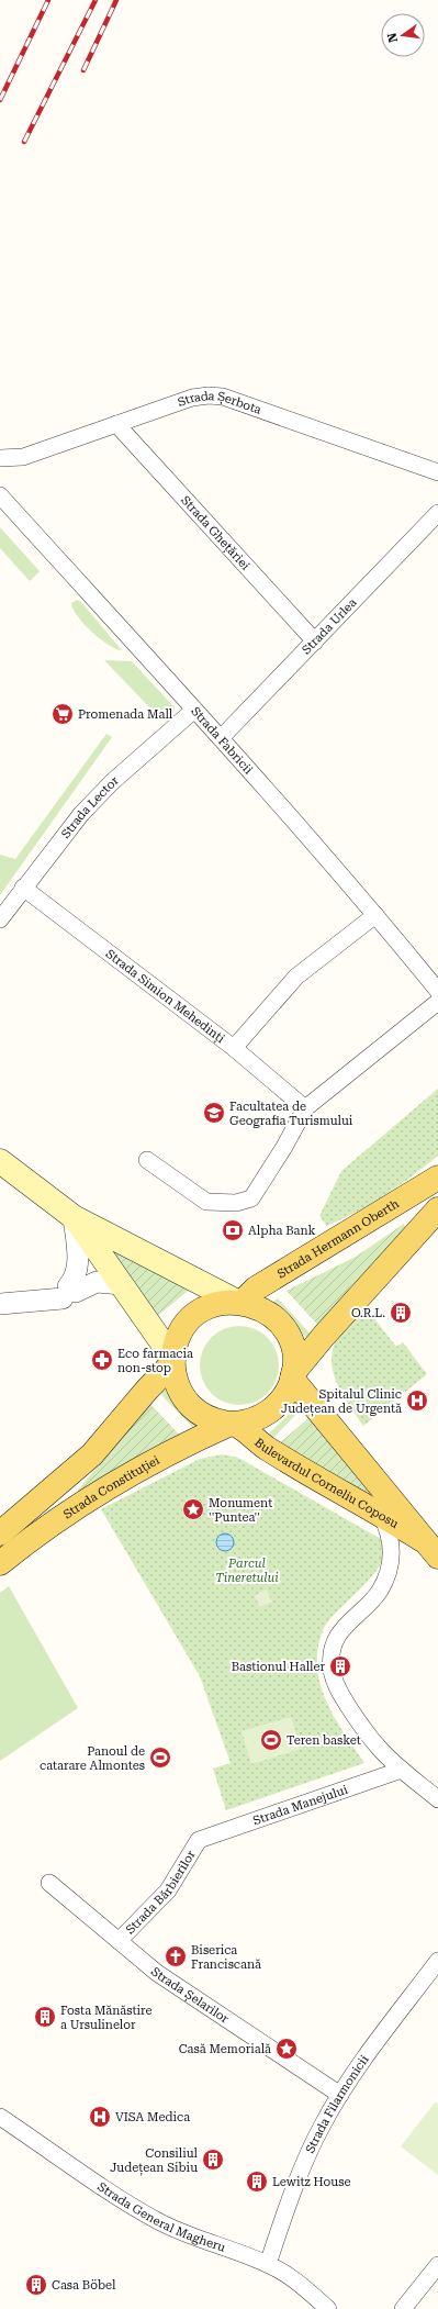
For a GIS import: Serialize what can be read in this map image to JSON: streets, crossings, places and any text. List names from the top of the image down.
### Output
{
  "streets": {
    "main road": ["Strada Hermann Oberth", "Bulevardul Corneliu Coposu", "Strada Constituției"],
    "street": [
      "Strada Șerbota",
      "Strada Ghețăriei",
      "Strada Urlea",
      "Strada Fabricii",
      "Strada Lector",
      "Strada Simion Mehedinți",
      "Strada Manejului",
      "Strada Bărbierilor",
      "Strada Șelarilor",
      "Strada Filarmonicii",
      "Strada General Magheru"
    ]
  },
  "crossings": [
    ["Strada Șerbota", "Strada Ghețăriei"],
    ["Strada Ghețăriei", "Strada Urlea"],
    ["Strada Urlea", "Strada Fabricii"],
    ["Strada Fabricii", "Strada Lector"],
    ["Strada Lector", "Strada Simion Mehedinți"],
    ["Strada Hermann Oberth", "Bulevardul Corneliu Coposu"],
    ["Strada Hermann Oberth", "Strada Constituției"],
    ["Bulevardul Corneliu Coposu", "Strada Constituției"],
    ["Strada Manejului", "Strada Bărbierilor"],
    ["Strada Bărbierilor", "Strada Șelarilor"],
    ["Strada Șelarilor", "Strada Filarmonicii"],
    ["Strada Filarmonicii", "Strada General Magheru"]
  ],
  "parks": ["Parcul Tineretului"],
  "places": {
    "supermarket": ["Promenada Mall"],
    "school or university": ["Facultatea de Geografia Turismului"],
    "bank": ["Alpha Bank"],
    "building": [
      "O.R.L.",
      "Bastionul Haller",
      "Fosta Mănăstire a Ursulinelor",
      "Consiliul Județean Sibiu",
      "Lewitz House",
      "Casa Böbel"
    ],
    "pharmacy": ["Eco farmacia non-stop"],
    "hospital": ["Spitalul Clinic Județean de Urgentă", "VISA Medica"],
    "place": ["Monument ''Puntea''", "Casă Memorială"],
    "sports": ["Teren basket", "Panoul de catarare Almontes"],
    "church": ["Biserica Franciscană"]
  },
  "north": "left"
}
